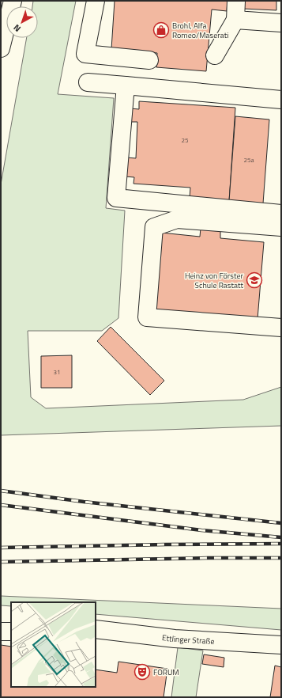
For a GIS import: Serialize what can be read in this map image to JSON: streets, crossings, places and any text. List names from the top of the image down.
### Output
{
  "streets": {
    "street": ["Ettlinger Straße"]
  },
  "places": {
    "shop": ["Brohl, Alfa Romeo/Maserati"],
    "school or university": ["Heinz von Förster Schule Rastatt"],
    "theatre": ["FORUM"]
  },
  "house_numbers": ["25", "25a", "31"],
  "north": "bottom left"
}
